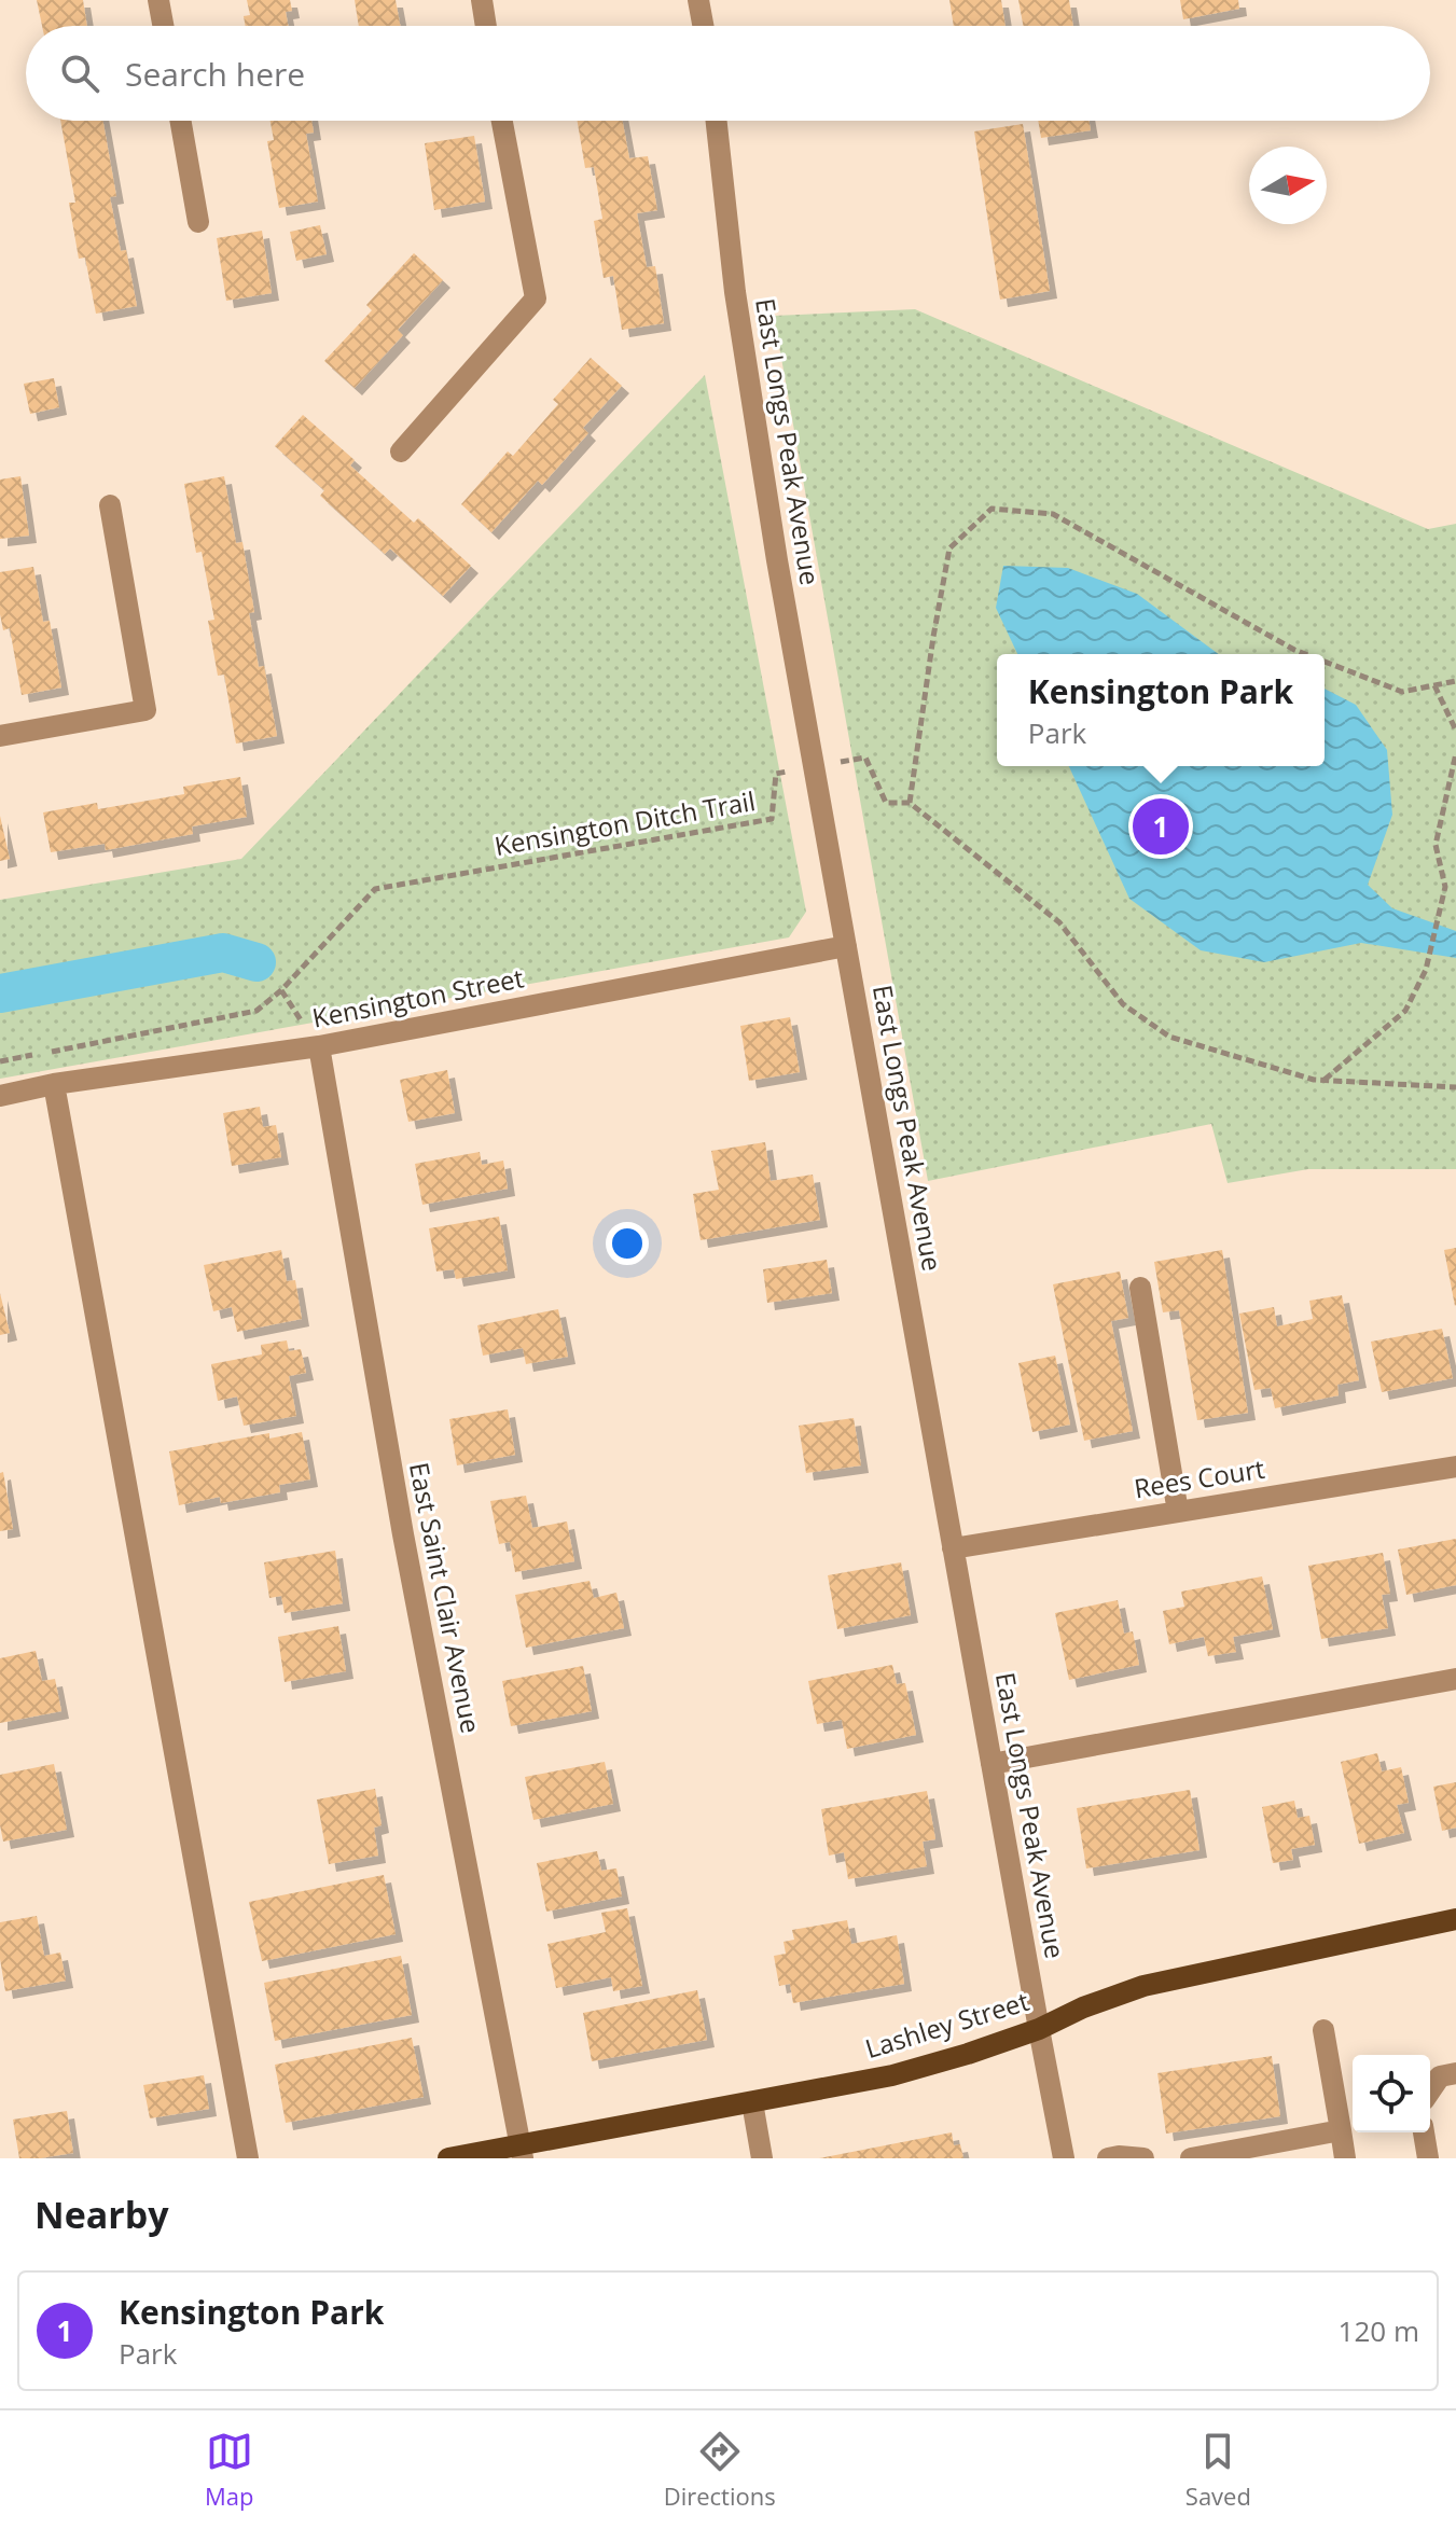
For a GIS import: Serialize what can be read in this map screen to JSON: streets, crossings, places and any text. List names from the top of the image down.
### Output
{
  "streets": {
    "main road": ["Lashley Street"],
    "street": [
      "East Longs Peak Avenue",
      "Kensington Street",
      "Rees Court",
      "East Saint Clair Avenue"
    ],
    "path": ["Kensington Ditch Trail"]
  },
  "crossings": [
    ["East Longs Peak Avenue", "Kensington Ditch Trail"],
    ["East Longs Peak Avenue", "Kensington Street"],
    ["East Longs Peak Avenue", "Rees Court"],
    ["East Longs Peak Avenue", "Lashley Street"],
    ["Kensington Street", "East Saint Clair Avenue"],
    ["East Saint Clair Avenue", "Lashley Street"]
  ],
  "north": "right",
  "page": {
    "search": "Search here",
    "popup": ["Kensington Park", "Park"],
    "pins": "1",
    "heading": "Nearby",
    "list": [
      {
        "mark": "1",
        "name": "Kensington Park",
        "note": "Park",
        "value": "120 m"
      }
    ],
    "nav": ["Map", "Directions", "Saved"]
  }
}
